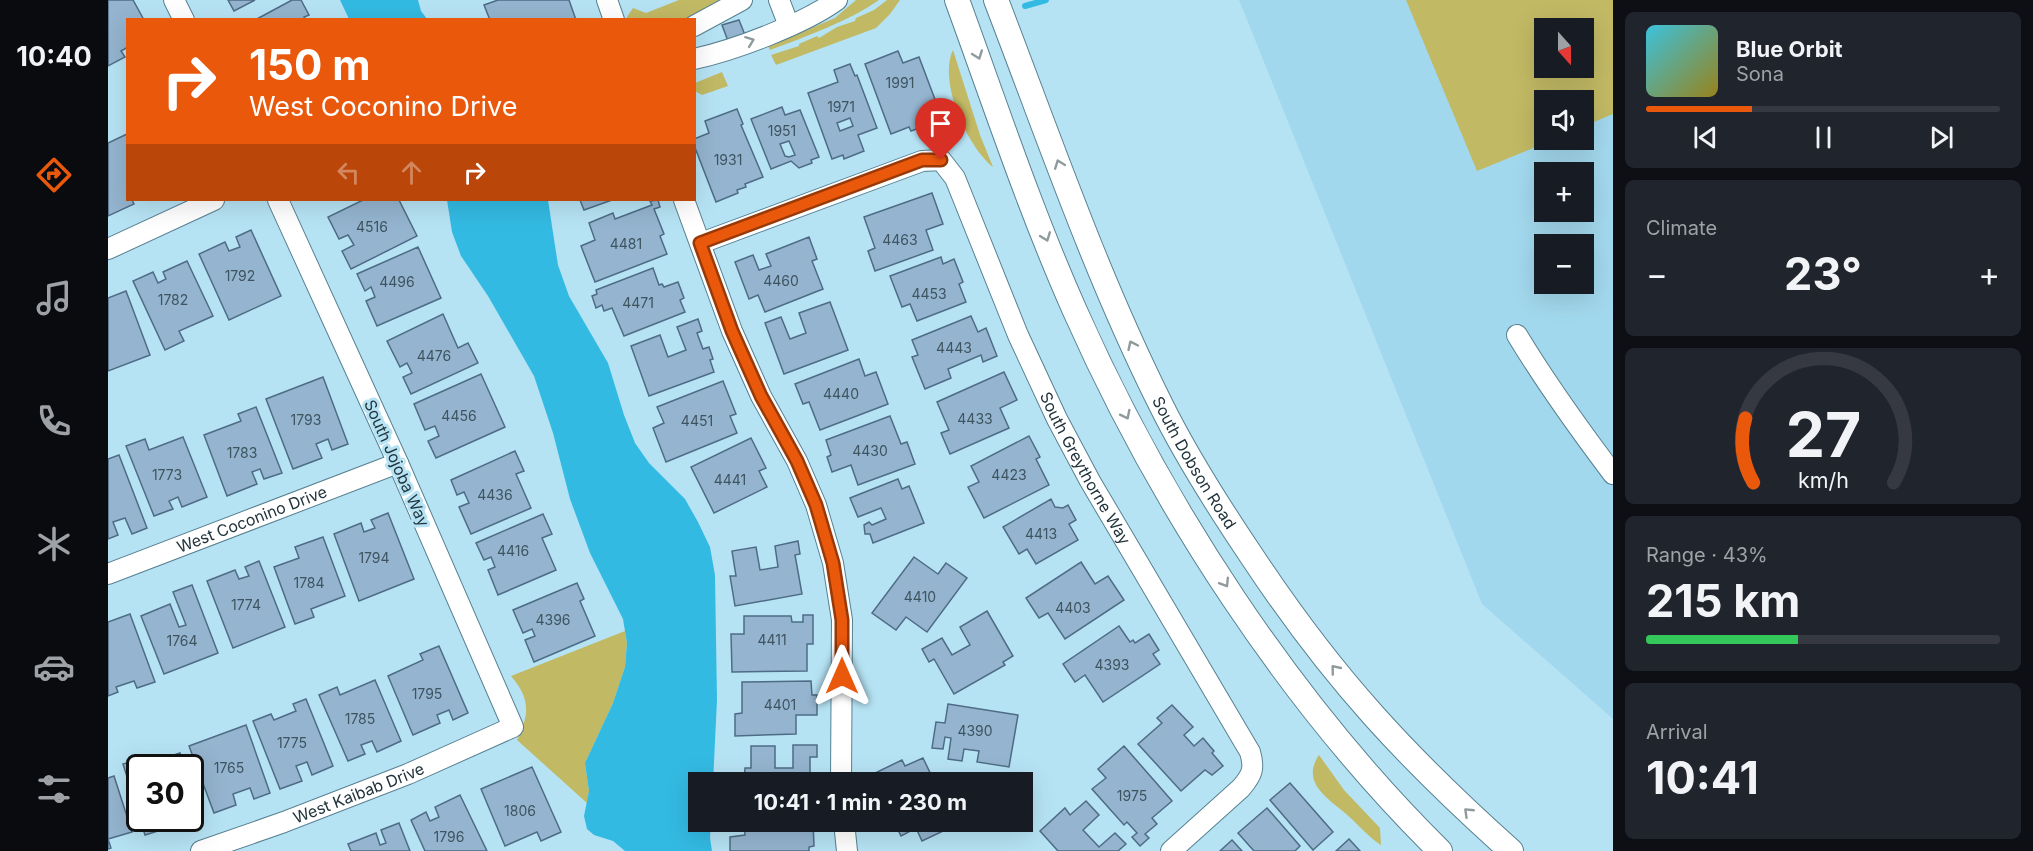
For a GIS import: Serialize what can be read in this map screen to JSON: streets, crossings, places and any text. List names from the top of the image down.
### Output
{
  "streets": {
    "street": [
      "South Dobson Road",
      "South Jojoba Way",
      "South Greythorne Way",
      "West Coconino Drive",
      "West Kaibab Drive"
    ]
  },
  "crossings": [
    ["South Jojoba Way", "West Coconino Drive"],
    ["South Jojoba Way", "West Kaibab Drive"]
  ],
  "house_numbers": [
    "1991",
    "1971",
    "1951",
    "1931",
    "4516",
    "4463",
    "4481",
    "1792",
    "4460",
    "4496",
    "4453",
    "1782",
    "4471",
    "4443",
    "4476",
    "4440",
    "4456",
    "4433",
    "1793",
    "4451",
    "4430",
    "1783",
    "1773",
    "4423",
    "4441",
    "4436",
    "4413",
    "4416",
    "1794",
    "1784",
    "4410",
    "1774",
    "4403",
    "4396",
    "4411",
    "1764",
    "4393",
    "1795",
    "4401",
    "1785",
    "4390",
    "1775",
    "1765",
    "1975",
    "1806",
    "1796"
  ],
  "north": "bottom",
  "page": {
    "tabs": "10:40",
    "map_buttons": ["+", "−"],
    "turn": ["150 m", "West Coconino Drive"],
    "song": ["Blue Orbit", "Sona"],
    "tile": [
      "Climate",
      ["Range · 43%", "215 km"],
      ["Arrival", "10:41"]
    ],
    "heat": ["−", "23°", "+"],
    "limit": "30",
    "trip": "10:41 · 1 min · 230 m",
    "gauge": ["27", "km/h"]
  }
}
